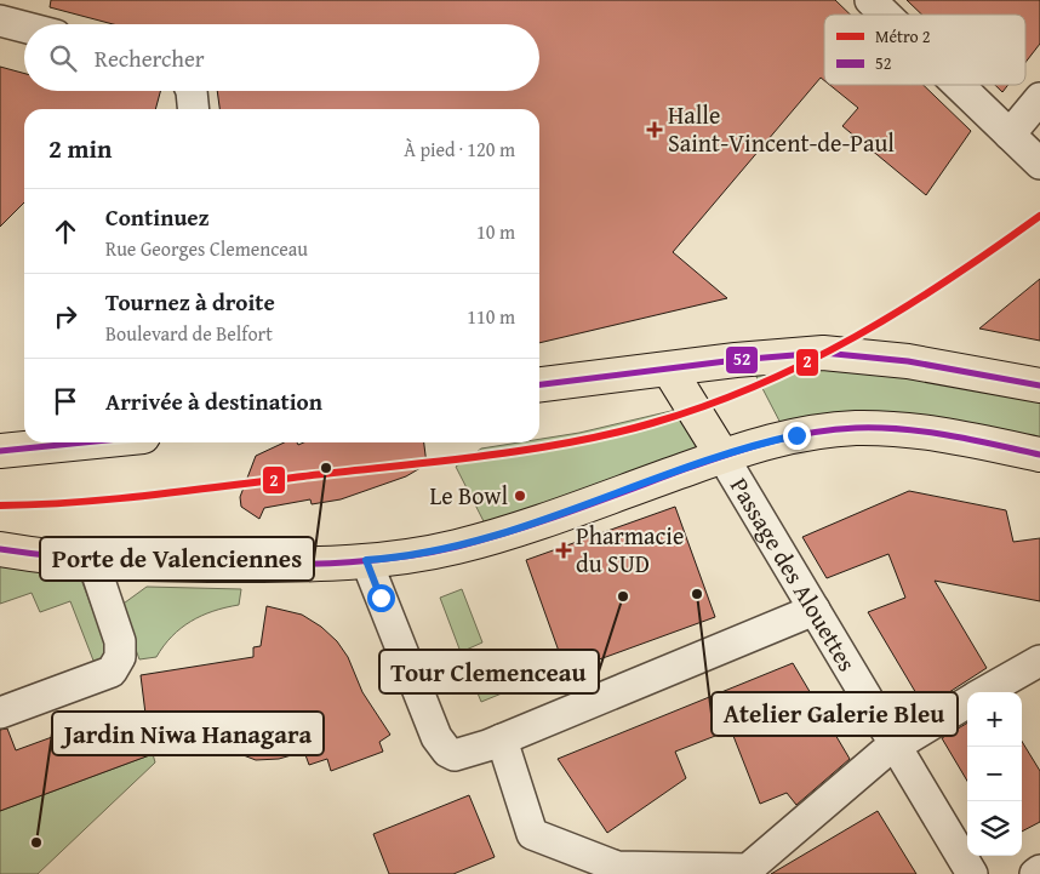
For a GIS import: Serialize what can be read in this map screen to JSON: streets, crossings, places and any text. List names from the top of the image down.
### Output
{
  "streets": {
    "main road": ["Passage des Alouettes"]
  },
  "places": {
    "health": ["Halle Saint-Vincent-de-Paul", "Pharmacie du SUD"],
    "other": [
      "Porte de Valenciennes",
      "Le Bowl",
      "Atelier Galerie Bleu",
      "Tour Clemenceau",
      "Jardin Niwa Hanagara"
    ]
  },
  "lines": ["metro line 2", "transit line 52"],
  "legend": ["Métro 2", "52"],
  "page": {
    "search": "Rechercher",
    "heading": ["2 min", "À pied · 120 m"],
    "list": [
      ["Continuez", "Rue Georges Clemenceau", "10 m"],
      ["Tournez à droite", "Boulevard de Belfort", "110 m"],
      "Arrivée à destination"
    ],
    "map_buttons": ["+", "−"]
  }
}
